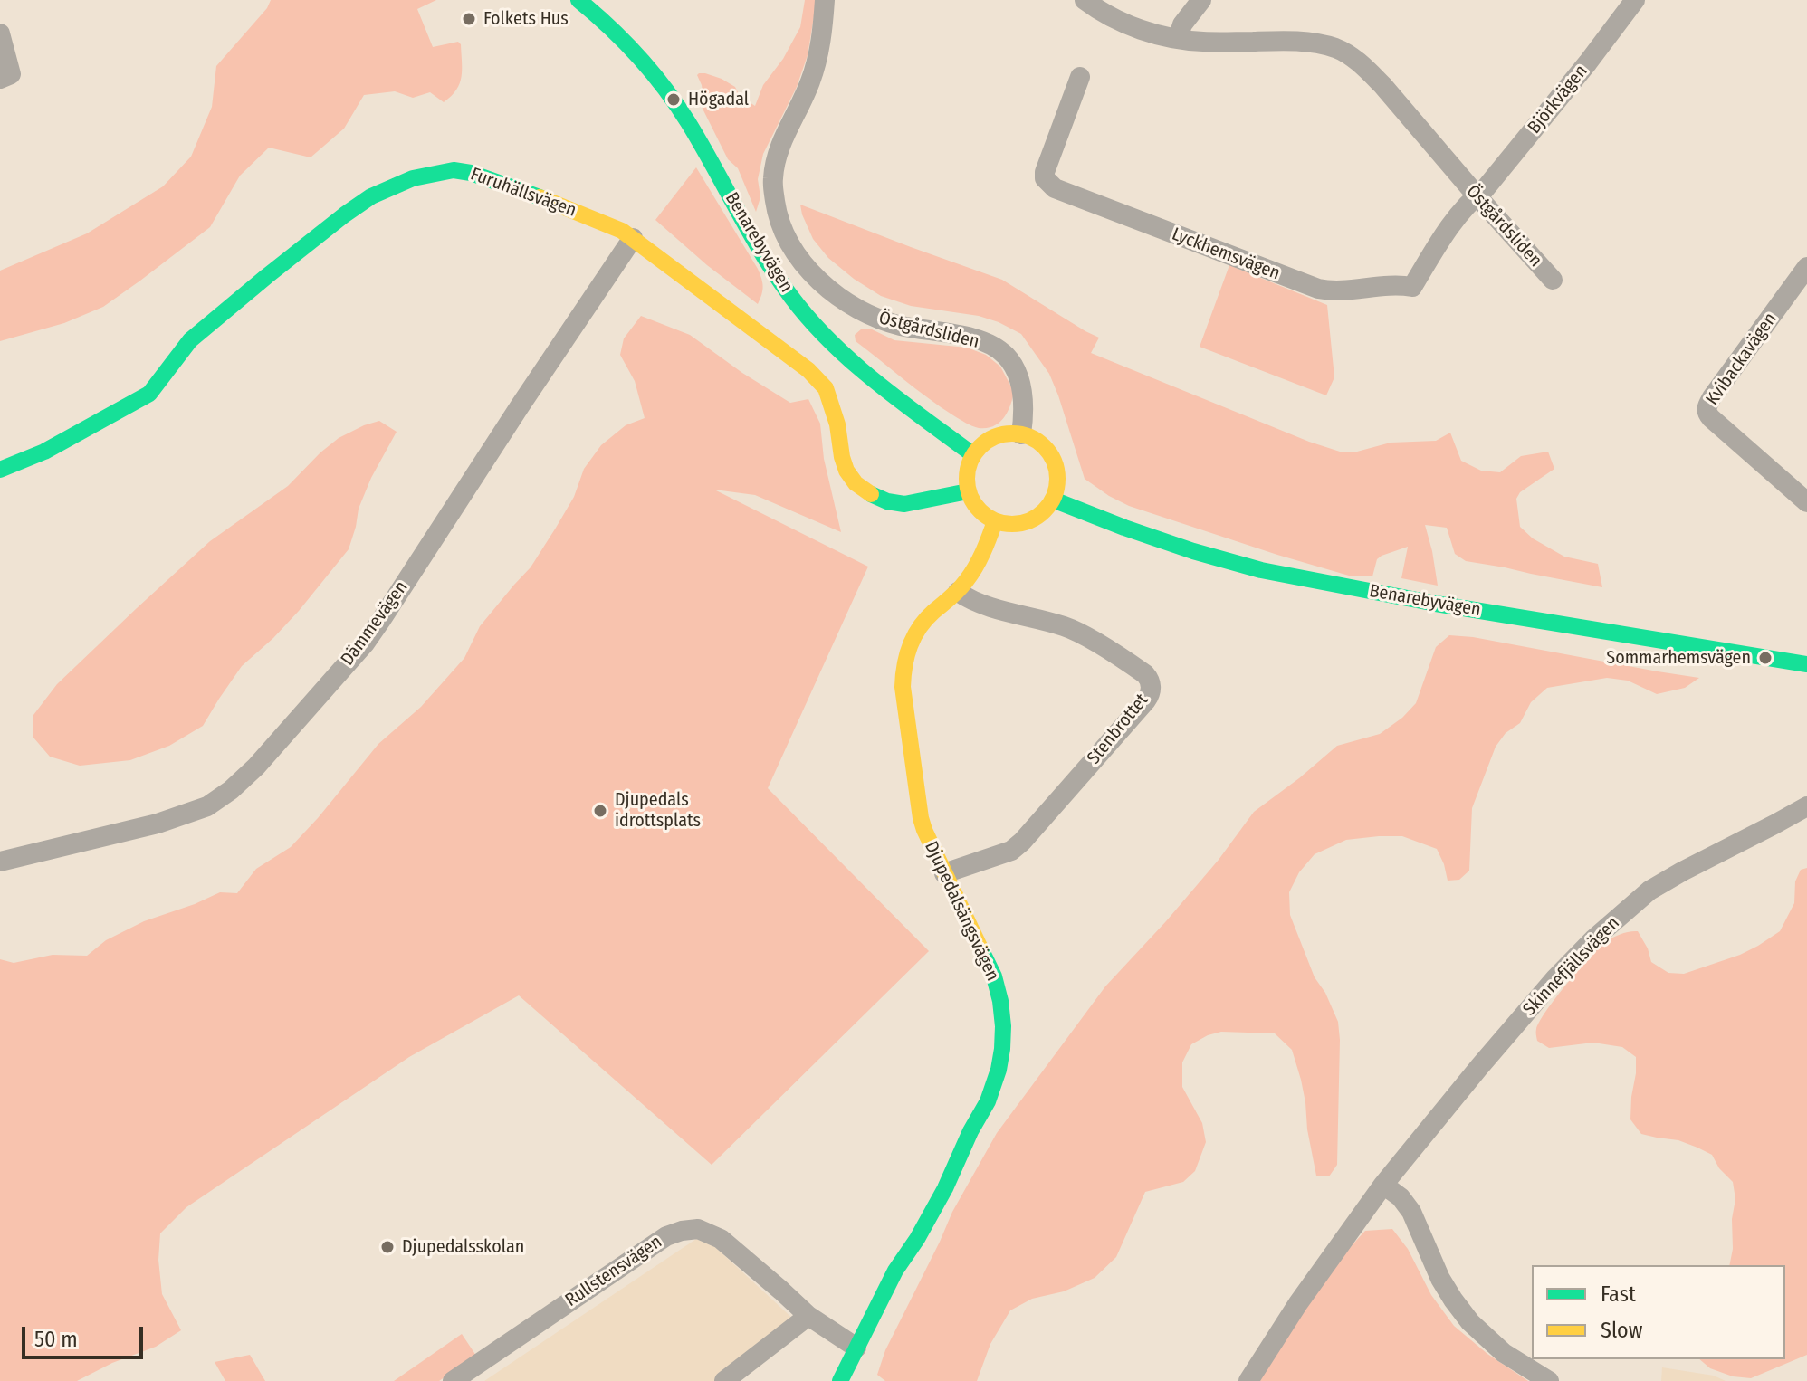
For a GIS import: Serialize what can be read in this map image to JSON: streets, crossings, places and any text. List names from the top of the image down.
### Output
{
  "streets": {
    "street": [
      "Björkvägen",
      "Furuhällsvägen",
      "Östgårdsliden",
      "Benarebyvägen",
      "Lyckhemsvägen",
      "Kvibackavägen",
      "Dämmevägen",
      "Stenbrottet",
      "Djupedalsängsvägen",
      "Skinnefjällsvägen",
      "Rullstensvägen"
    ]
  },
  "crossings": [
    ["Björkvägen", "Östgårdsliden"],
    ["Björkvägen", "Lyckhemsvägen"],
    ["Furuhällsvägen", "Östgårdsliden"],
    ["Furuhällsvägen", "Benarebyvägen"],
    ["Furuhällsvägen", "Dämmevägen"],
    ["Furuhällsvägen", "Djupedalsängsvägen"],
    ["Östgårdsliden", "Benarebyvägen"],
    ["Östgårdsliden", "Lyckhemsvägen"],
    ["Östgårdsliden", "Djupedalsängsvägen"],
    ["Benarebyvägen", "Djupedalsängsvägen"],
    ["Stenbrottet", "Djupedalsängsvägen"],
    ["Djupedalsängsvägen", "Rullstensvägen"]
  ],
  "places": [
    "Folkets Hus",
    "Högadal",
    "Sommarhemsvägen",
    "Djupedals idrottsplats",
    "Djupedalsskolan"
  ],
  "legend": ["Fast", "Slow"],
  "scale_bar": "50 m"
}
